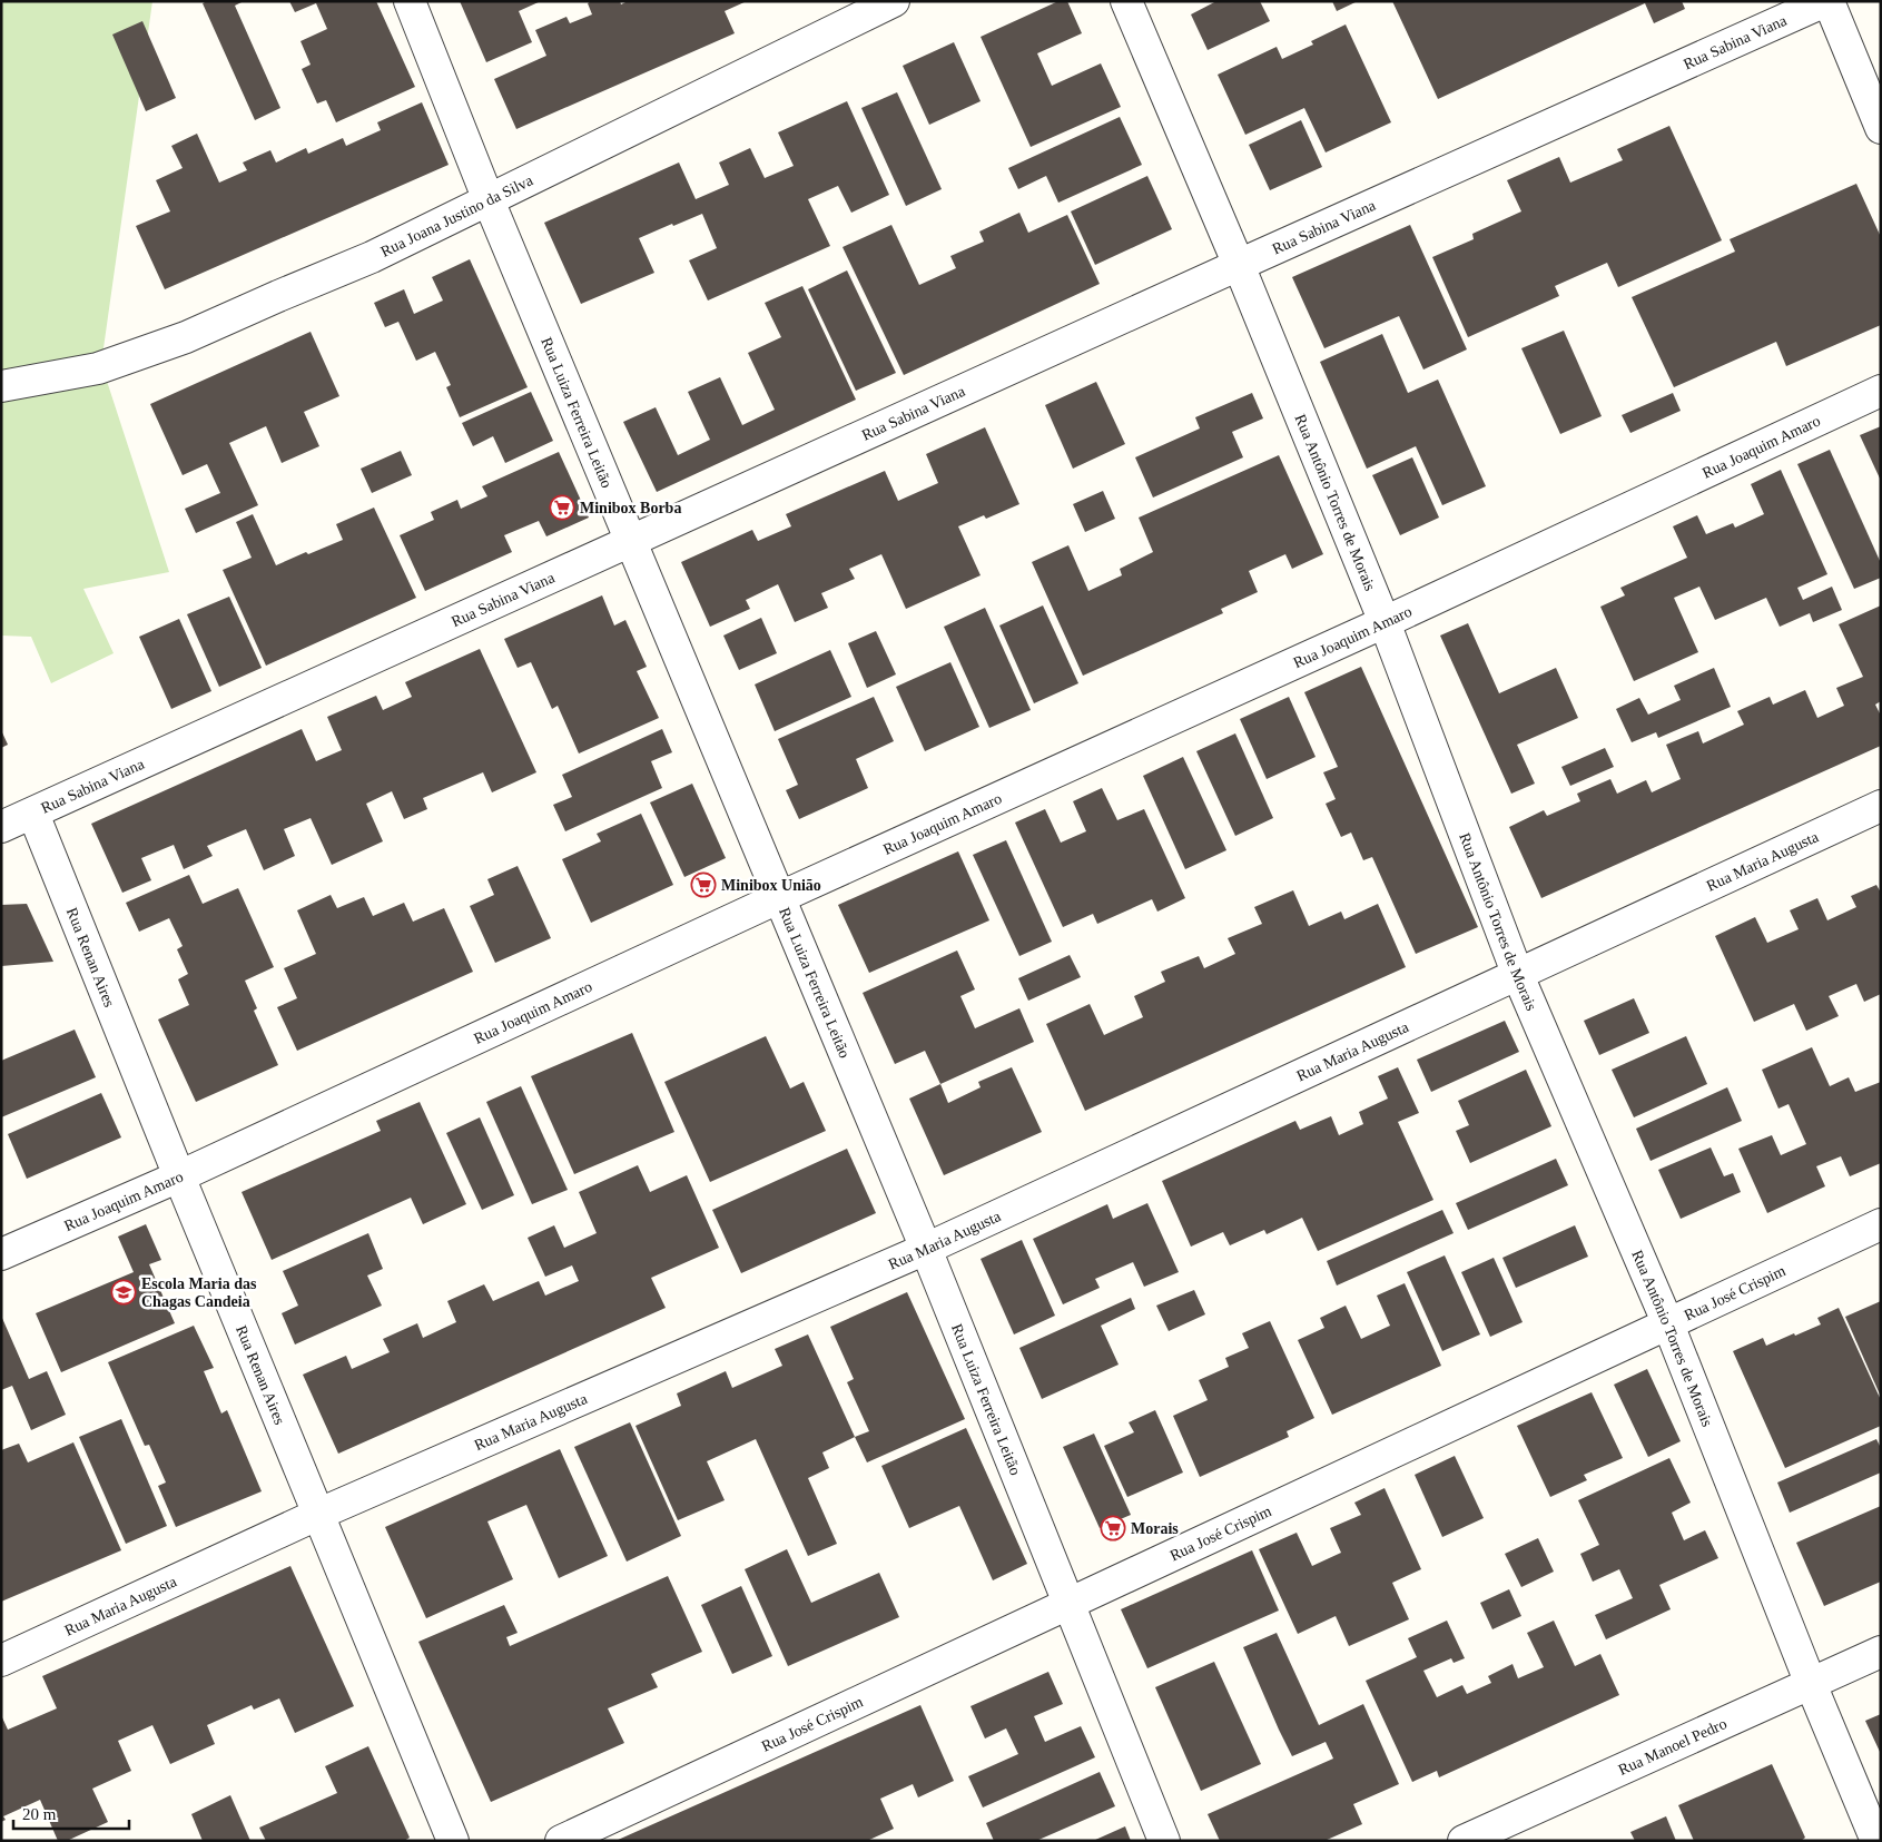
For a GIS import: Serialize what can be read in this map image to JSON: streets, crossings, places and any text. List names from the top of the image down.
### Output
{
  "streets": {
    "street": [
      "Rua Sabina Viana",
      "Rua Joana Justino da Silva",
      "Rua Luiza Ferreira Leitão",
      "Rua Joaquim Amaro",
      "Rua Antônio Torres de Morais",
      "Rua Maria Augusta",
      "Rua Renan Aires",
      "Rua José Crispim",
      "Rua Manoel Pedro"
    ]
  },
  "crossings": [
    ["Rua Sabina Viana", "Rua Luiza Ferreira Leitão"],
    ["Rua Sabina Viana", "Rua Antônio Torres de Morais"],
    ["Rua Sabina Viana", "Rua Renan Aires"],
    ["Rua Joana Justino da Silva", "Rua Luiza Ferreira Leitão"],
    ["Rua Luiza Ferreira Leitão", "Rua Joaquim Amaro"],
    ["Rua Luiza Ferreira Leitão", "Rua Maria Augusta"],
    ["Rua Luiza Ferreira Leitão", "Rua José Crispim"],
    ["Rua Joaquim Amaro", "Rua Antônio Torres de Morais"],
    ["Rua Joaquim Amaro", "Rua Renan Aires"],
    ["Rua Antônio Torres de Morais", "Rua Maria Augusta"],
    ["Rua Antônio Torres de Morais", "Rua José Crispim"],
    ["Rua Antônio Torres de Morais", "Rua Manoel Pedro"],
    ["Rua Maria Augusta", "Rua Renan Aires"]
  ],
  "places": {
    "supermarket": ["Minibox Borba", "Minibox União", "Morais"],
    "school or university": ["Escola Maria das Chagas Candeia"]
  },
  "scale_bar": "20 m"
}
